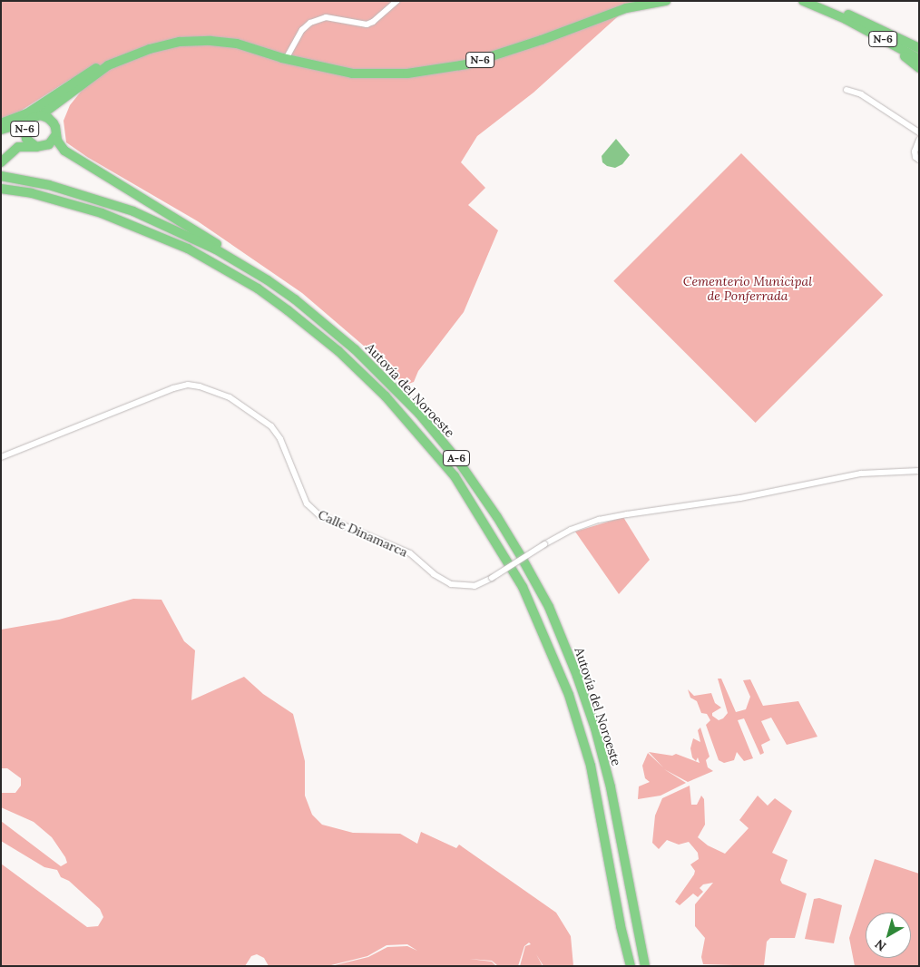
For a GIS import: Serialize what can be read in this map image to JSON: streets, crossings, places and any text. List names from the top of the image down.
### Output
{
  "streets": {
    "highway": ["N-6", "Autovía del Noroeste", "A-6"],
    "street": ["Calle Dinamarca"]
  },
  "parks": ["Cementerio Municipal de Ponferrada"],
  "north": "bottom left"
}
